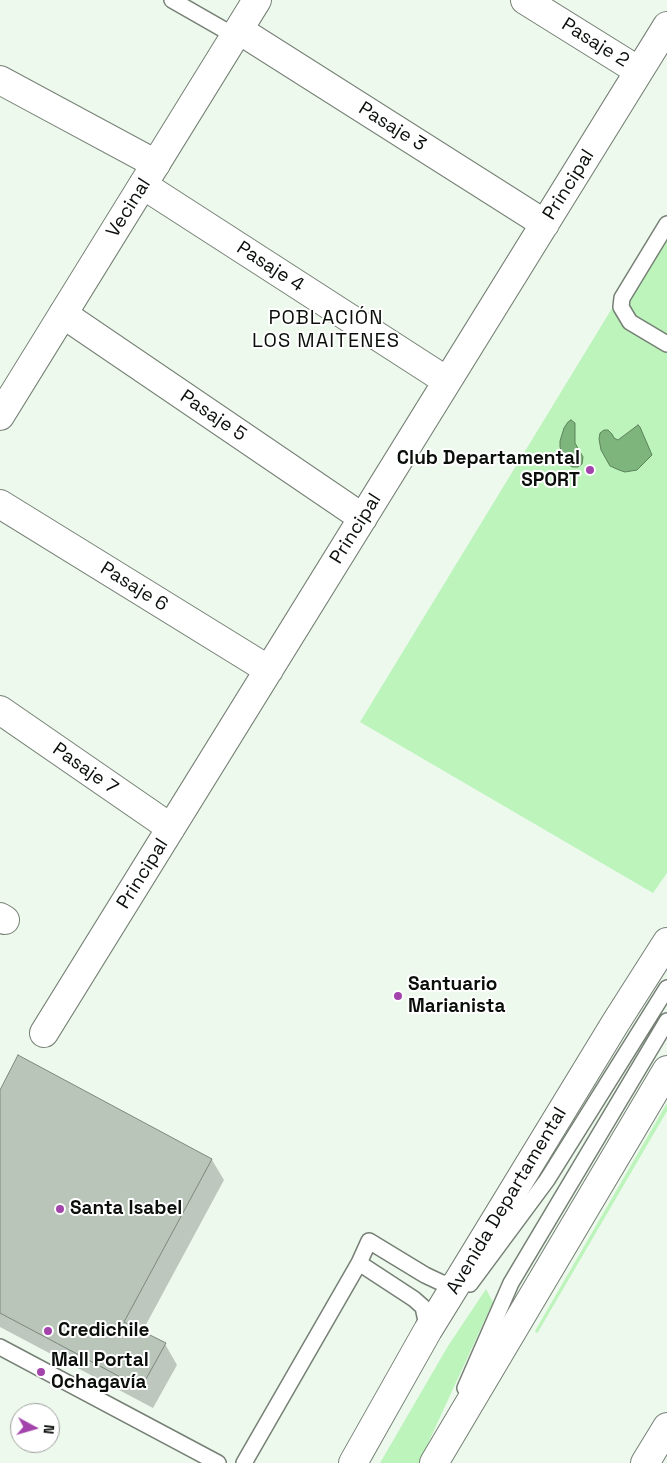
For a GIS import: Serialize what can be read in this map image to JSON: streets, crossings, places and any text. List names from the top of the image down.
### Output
{
  "streets": {
    "street": [
      "Pasaje 2",
      "Pasaje 3",
      "Principal",
      "Vecinal",
      "Pasaje 4",
      "Pasaje 5",
      "Pasaje 6",
      "Pasaje 7",
      "Avenida Departamental"
    ]
  },
  "crossings": [
    ["Pasaje 2", "Principal"],
    ["Pasaje 3", "Principal"],
    ["Pasaje 3", "Vecinal"],
    ["Principal", "Pasaje 4"],
    ["Principal", "Pasaje 5"],
    ["Principal", "Pasaje 6"],
    ["Principal", "Pasaje 7"],
    ["Vecinal", "Pasaje 4"],
    ["Vecinal", "Pasaje 5"]
  ],
  "districts": ["POBLACIÓN LOS MAITENES"],
  "places": [
    "Club Departamental SPORT",
    "Santuario Marianista",
    "Santa Isabel",
    "Credichile",
    "Mall Portal Ochagavía"
  ],
  "north": "right"
}
